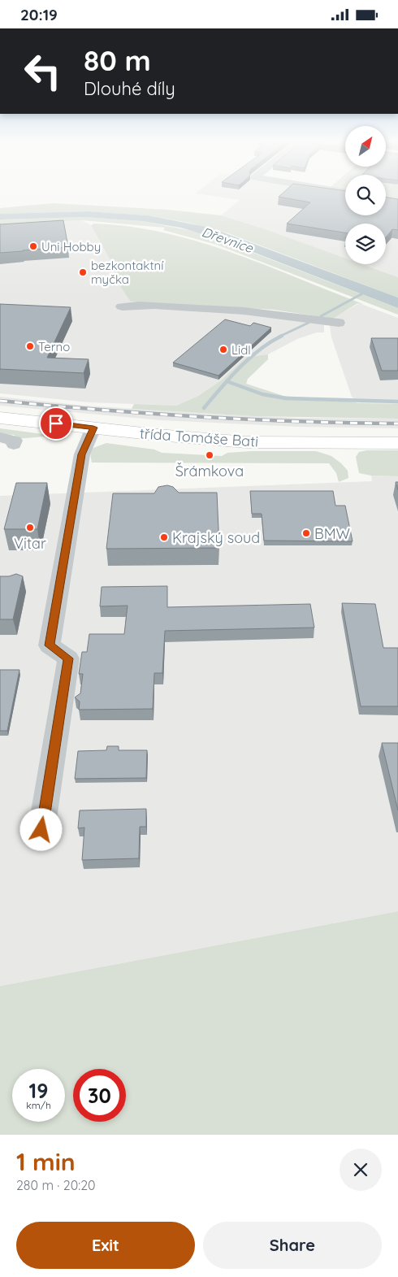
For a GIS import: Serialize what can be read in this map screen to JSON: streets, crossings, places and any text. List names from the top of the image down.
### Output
{
  "streets": {
    "main road": ["třída Tomáše Bati"]
  },
  "water": ["Dřevnice"],
  "places": [
    "Uni Hobby",
    "bezkontaktní myčka",
    "Terno",
    "Lidl",
    "Šrámkova",
    "Vitar",
    "BMW",
    "Krajský soud"
  ],
  "north": "top right",
  "page": {
    "status": "20:19",
    "turn": ["80 m", "Dlouhé díly"],
    "speed": "19 km/h",
    "limit": "30",
    "heading": ["1 min", "280 m · 20:20"],
    "buttons": ["Exit", "Share"]
  }
}
